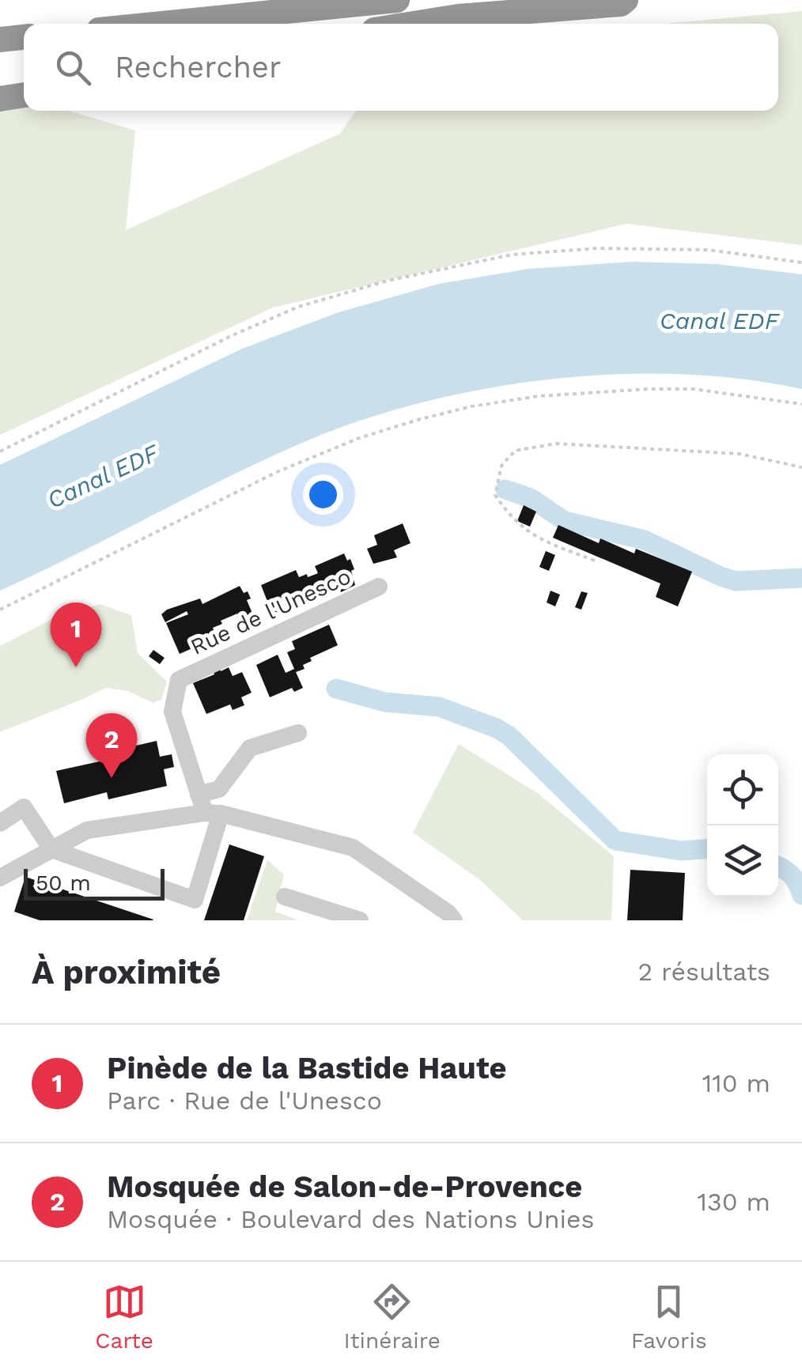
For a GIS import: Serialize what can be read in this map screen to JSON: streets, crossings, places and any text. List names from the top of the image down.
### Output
{
  "streets": {
    "street": ["Rue de l'Unesco"]
  },
  "water": ["Canal EDF"],
  "scale_bar": "50 m",
  "page": {
    "search": "Rechercher",
    "pins": ["1", "2"],
    "scale": "50 m",
    "heading": ["À proximité", "2 résultats"],
    "list": [
      {
        "mark": "1",
        "name": "Pinède de la Bastide Haute",
        "note": "Parc · Rue de l'Unesco",
        "value": "110 m"
      },
      {
        "mark": "2",
        "name": "Mosquée de Salon-de-Provence",
        "note": "Mosquée · Boulevard des Nations Unies",
        "value": "130 m"
      }
    ],
    "nav": ["Carte", "Itinéraire", "Favoris"]
  }
}
